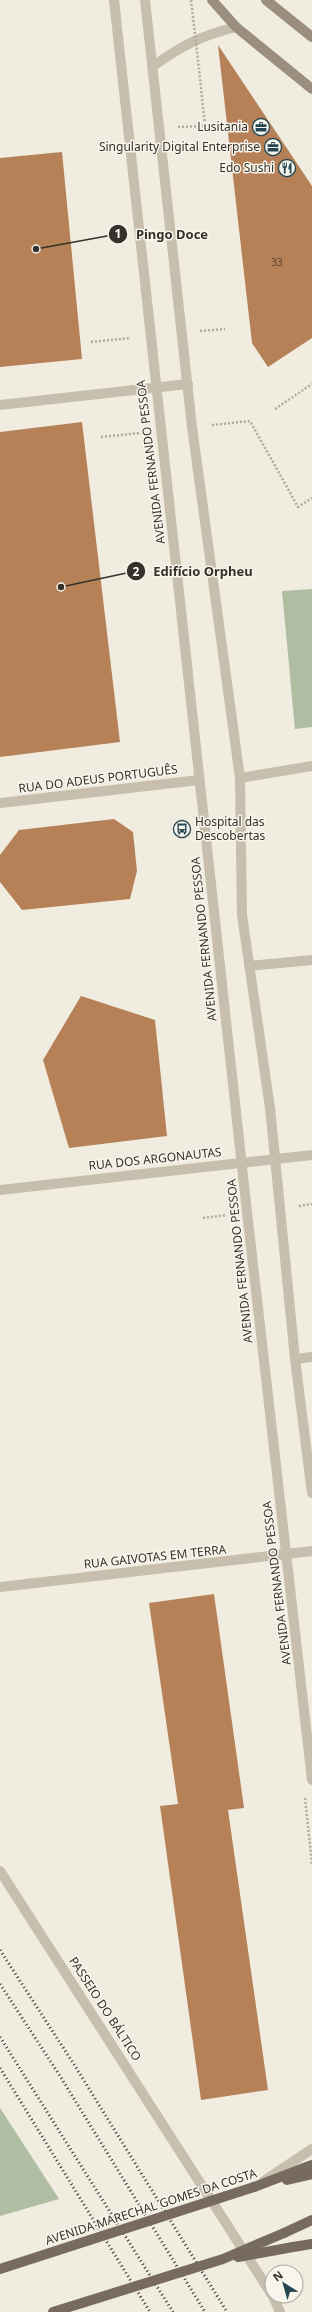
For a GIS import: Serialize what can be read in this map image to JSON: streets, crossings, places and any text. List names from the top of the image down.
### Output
{
  "streets": {
    "main road": ["AVENIDA MARECHAL GOMES DA COSTA"],
    "street": [
      "AVENIDA FERNANDO PESSOA",
      "RUA DO ADEUS PORTUGUÊS",
      "RUA DOS ARGONAUTAS",
      "RUA GAIVOTAS EM TERRA",
      "PASSEIO DO BÁLTICO"
    ]
  },
  "crossings": [
    ["AVENIDA FERNANDO PESSOA", "RUA DO ADEUS PORTUGUÊS"],
    ["AVENIDA FERNANDO PESSOA", "RUA DOS ARGONAUTAS"],
    ["AVENIDA FERNANDO PESSOA", "RUA GAIVOTAS EM TERRA"]
  ],
  "places": {
    "office": ["Lusitania", "Singularity Digital Enterprise"],
    "restaurant": ["Edo Sushi"],
    "other": ["Pingo Doce", "Edifício Orpheu"],
    "bus stop": ["Hospital das Descobertas"]
  },
  "house_numbers": ["33"],
  "north": "top left"
}
